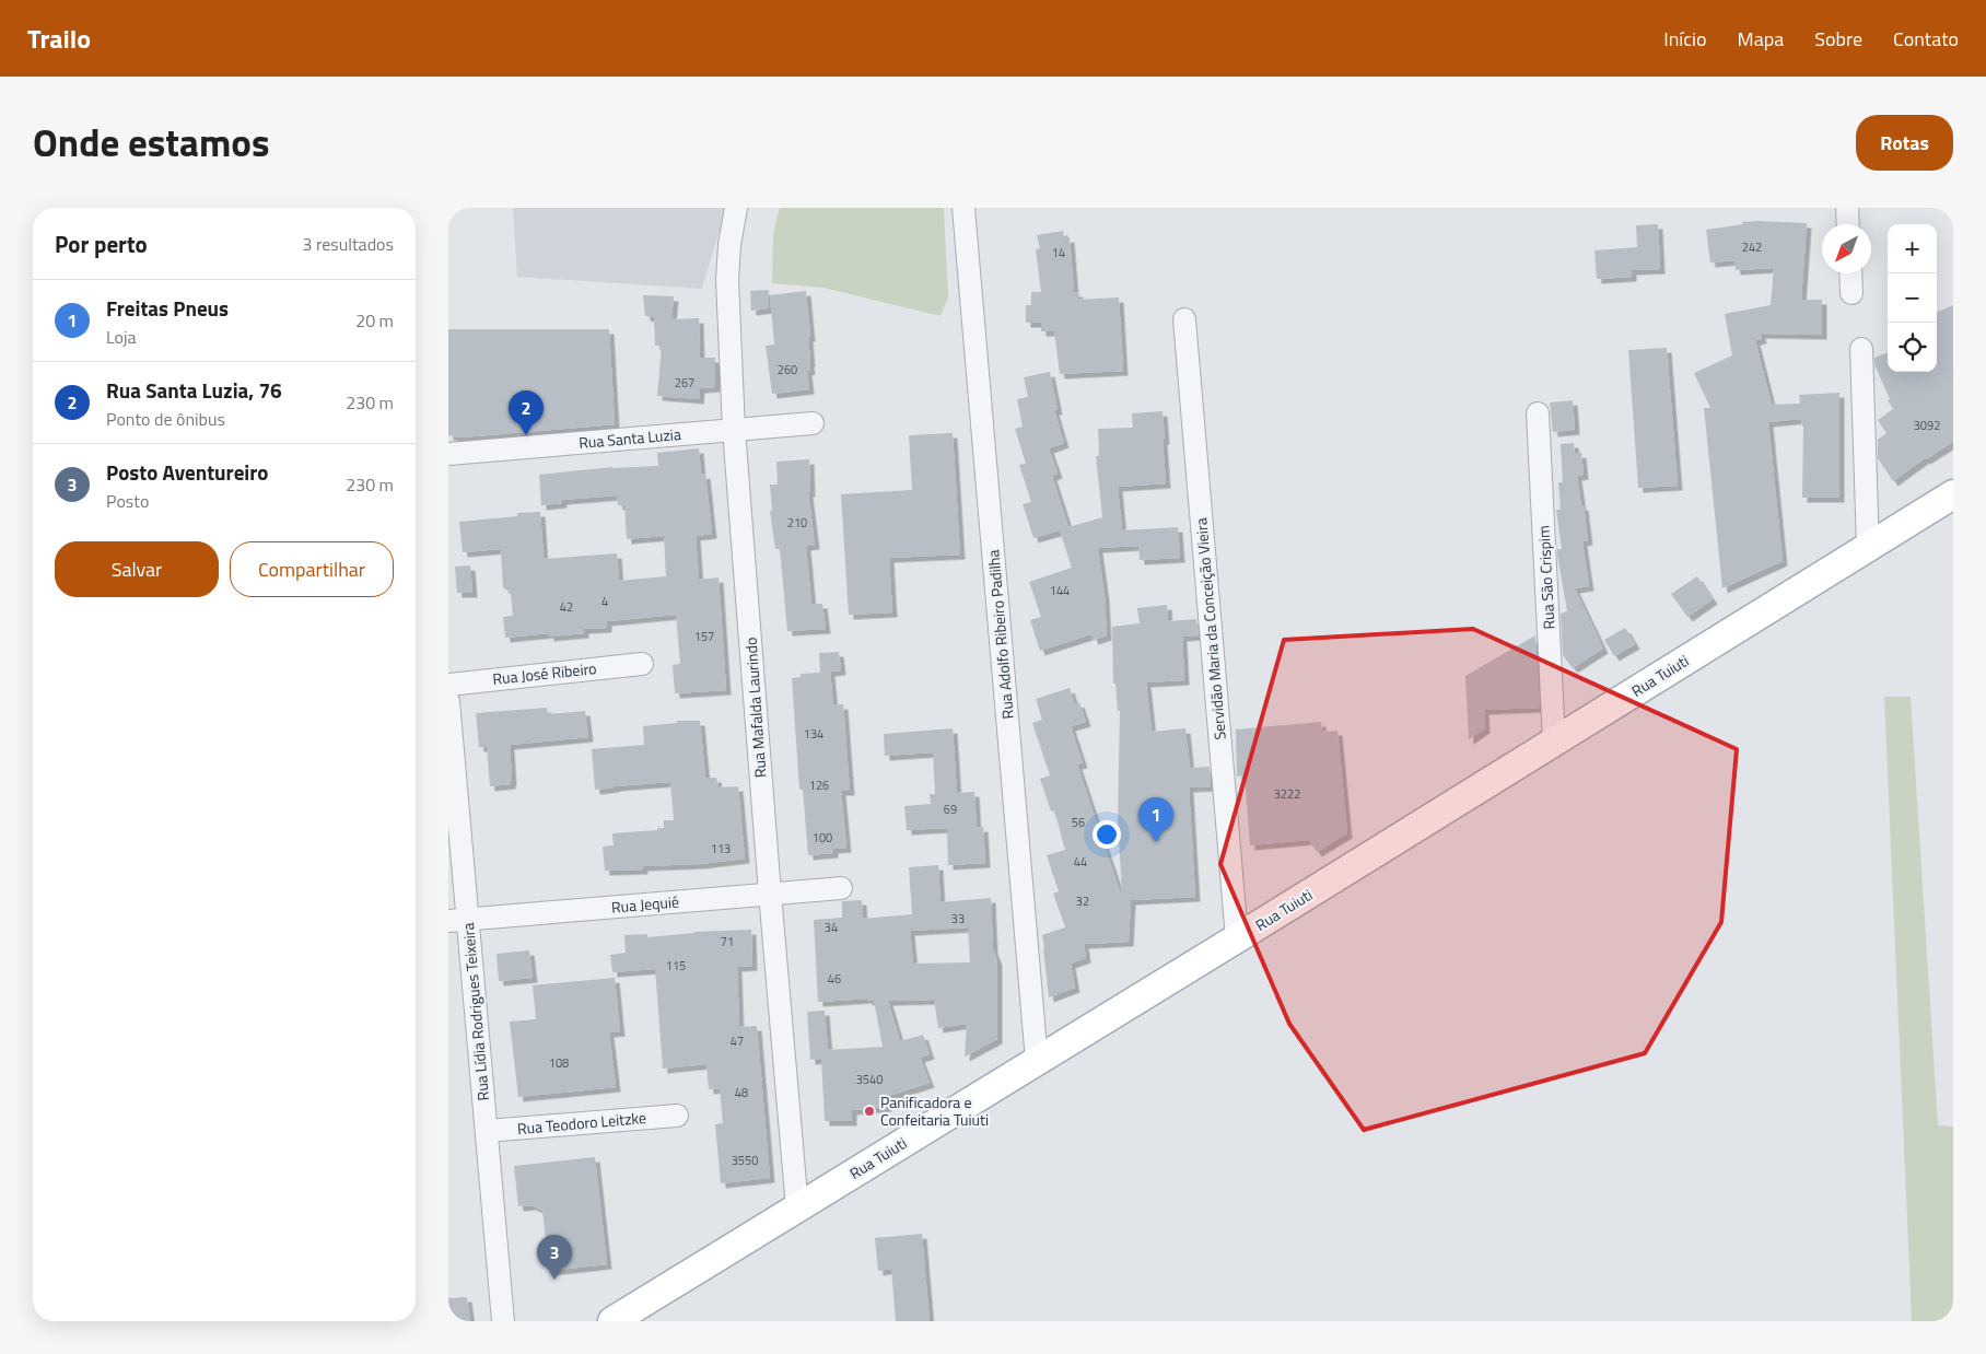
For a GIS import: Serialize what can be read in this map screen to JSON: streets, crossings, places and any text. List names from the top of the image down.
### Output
{
  "streets": {
    "main road": ["Rua Tuiuti"],
    "street": [
      "Rua Santa Luzia",
      "Rua São Crispim",
      "Servidão Maria da Conceição Vieira",
      "Rua Adolfo Ribeiro Padilha",
      "Rua José Ribeiro",
      "Rua Mafalda Laurindo",
      "Rua Jequié",
      "Rua Lídia Rodrigues Teixeira",
      "Rua Teodoro Leitzke"
    ]
  },
  "crossings": [
    ["Rua Santa Luzia", "Rua Mafalda Laurindo"],
    ["Rua São Crispim", "Rua Tuiuti"],
    ["Servidão Maria da Conceição Vieira", "Rua Tuiuti"],
    ["Rua Adolfo Ribeiro Padilha", "Rua Tuiuti"],
    ["Rua Tuiuti", "Rua Mafalda Laurindo"],
    ["Rua Mafalda Laurindo", "Rua Jequié"],
    ["Rua Jequié", "Rua Lídia Rodrigues Teixeira"],
    ["Rua Lídia Rodrigues Teixeira", "Rua Teodoro Leitzke"]
  ],
  "places": ["Panificadora e Confeitaria Tuiuti"],
  "house_numbers": [
    "242",
    "14",
    "260",
    "267",
    "3092",
    "210",
    "144",
    "4",
    "42",
    "157",
    "134",
    "126",
    "3222",
    "69",
    "56",
    "100",
    "113",
    "44",
    "32",
    "33",
    "34",
    "71",
    "115",
    "46",
    "47",
    "108",
    "3540",
    "48",
    "3550"
  ],
  "north": "bottom left",
  "page": {
    "header": "Trailo",
    "nav": [
      "Início",
      "Mapa",
      "Sobre",
      "Contato"
    ],
    "title": "Onde estamos",
    "buttons": [
      "Rotas",
      ["Salvar", "Compartilhar"]
    ],
    "heading": ["Por perto", "3 resultados"],
    "map_buttons": ["+", "−"],
    "list": [
      {
        "mark": "1",
        "name": "Freitas Pneus",
        "note": "Loja",
        "value": "20 m"
      },
      {
        "mark": "2",
        "name": "Rua Santa Luzia, 76",
        "note": "Ponto de ônibus",
        "value": "230 m"
      },
      {
        "mark": "3",
        "name": "Posto Aventureiro",
        "note": "Posto",
        "value": "230 m"
      }
    ],
    "pins": ["2", "1", "3"]
  }
}
